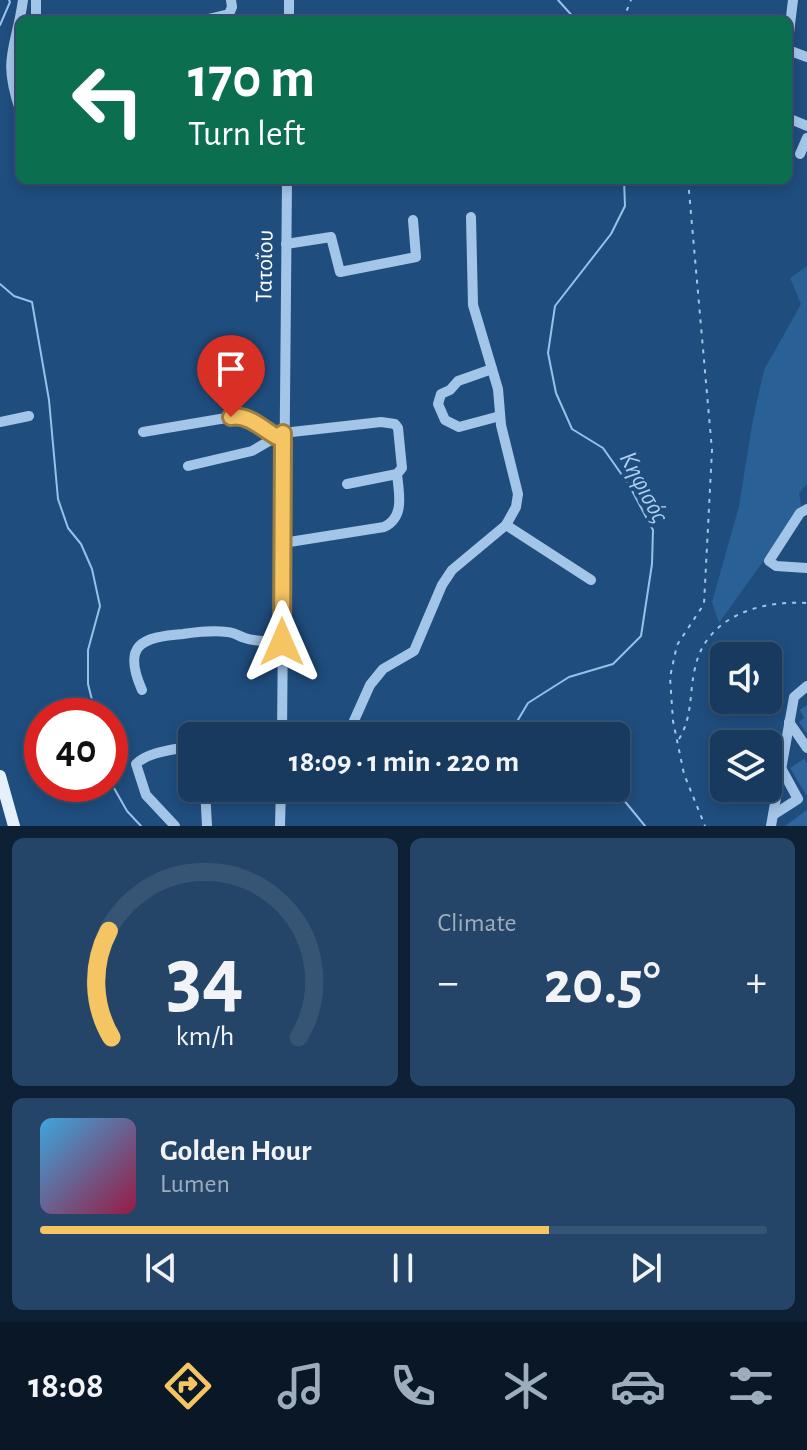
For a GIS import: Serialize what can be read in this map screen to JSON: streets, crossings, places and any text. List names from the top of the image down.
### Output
{
  "streets": {
    "street": ["Τατοΐου"]
  },
  "water": ["Κηφισός"],
  "page": {
    "turn": ["170 m", "Turn left"],
    "limit": "40",
    "trip": "18:09 · 1 min · 220 m",
    "tile": "Climate",
    "heat": ["−", "20.5°", "+"],
    "song": ["Golden Hour", "Lumen"],
    "tabs": "18:08",
    "gauge": ["34", "km/h"]
  }
}
